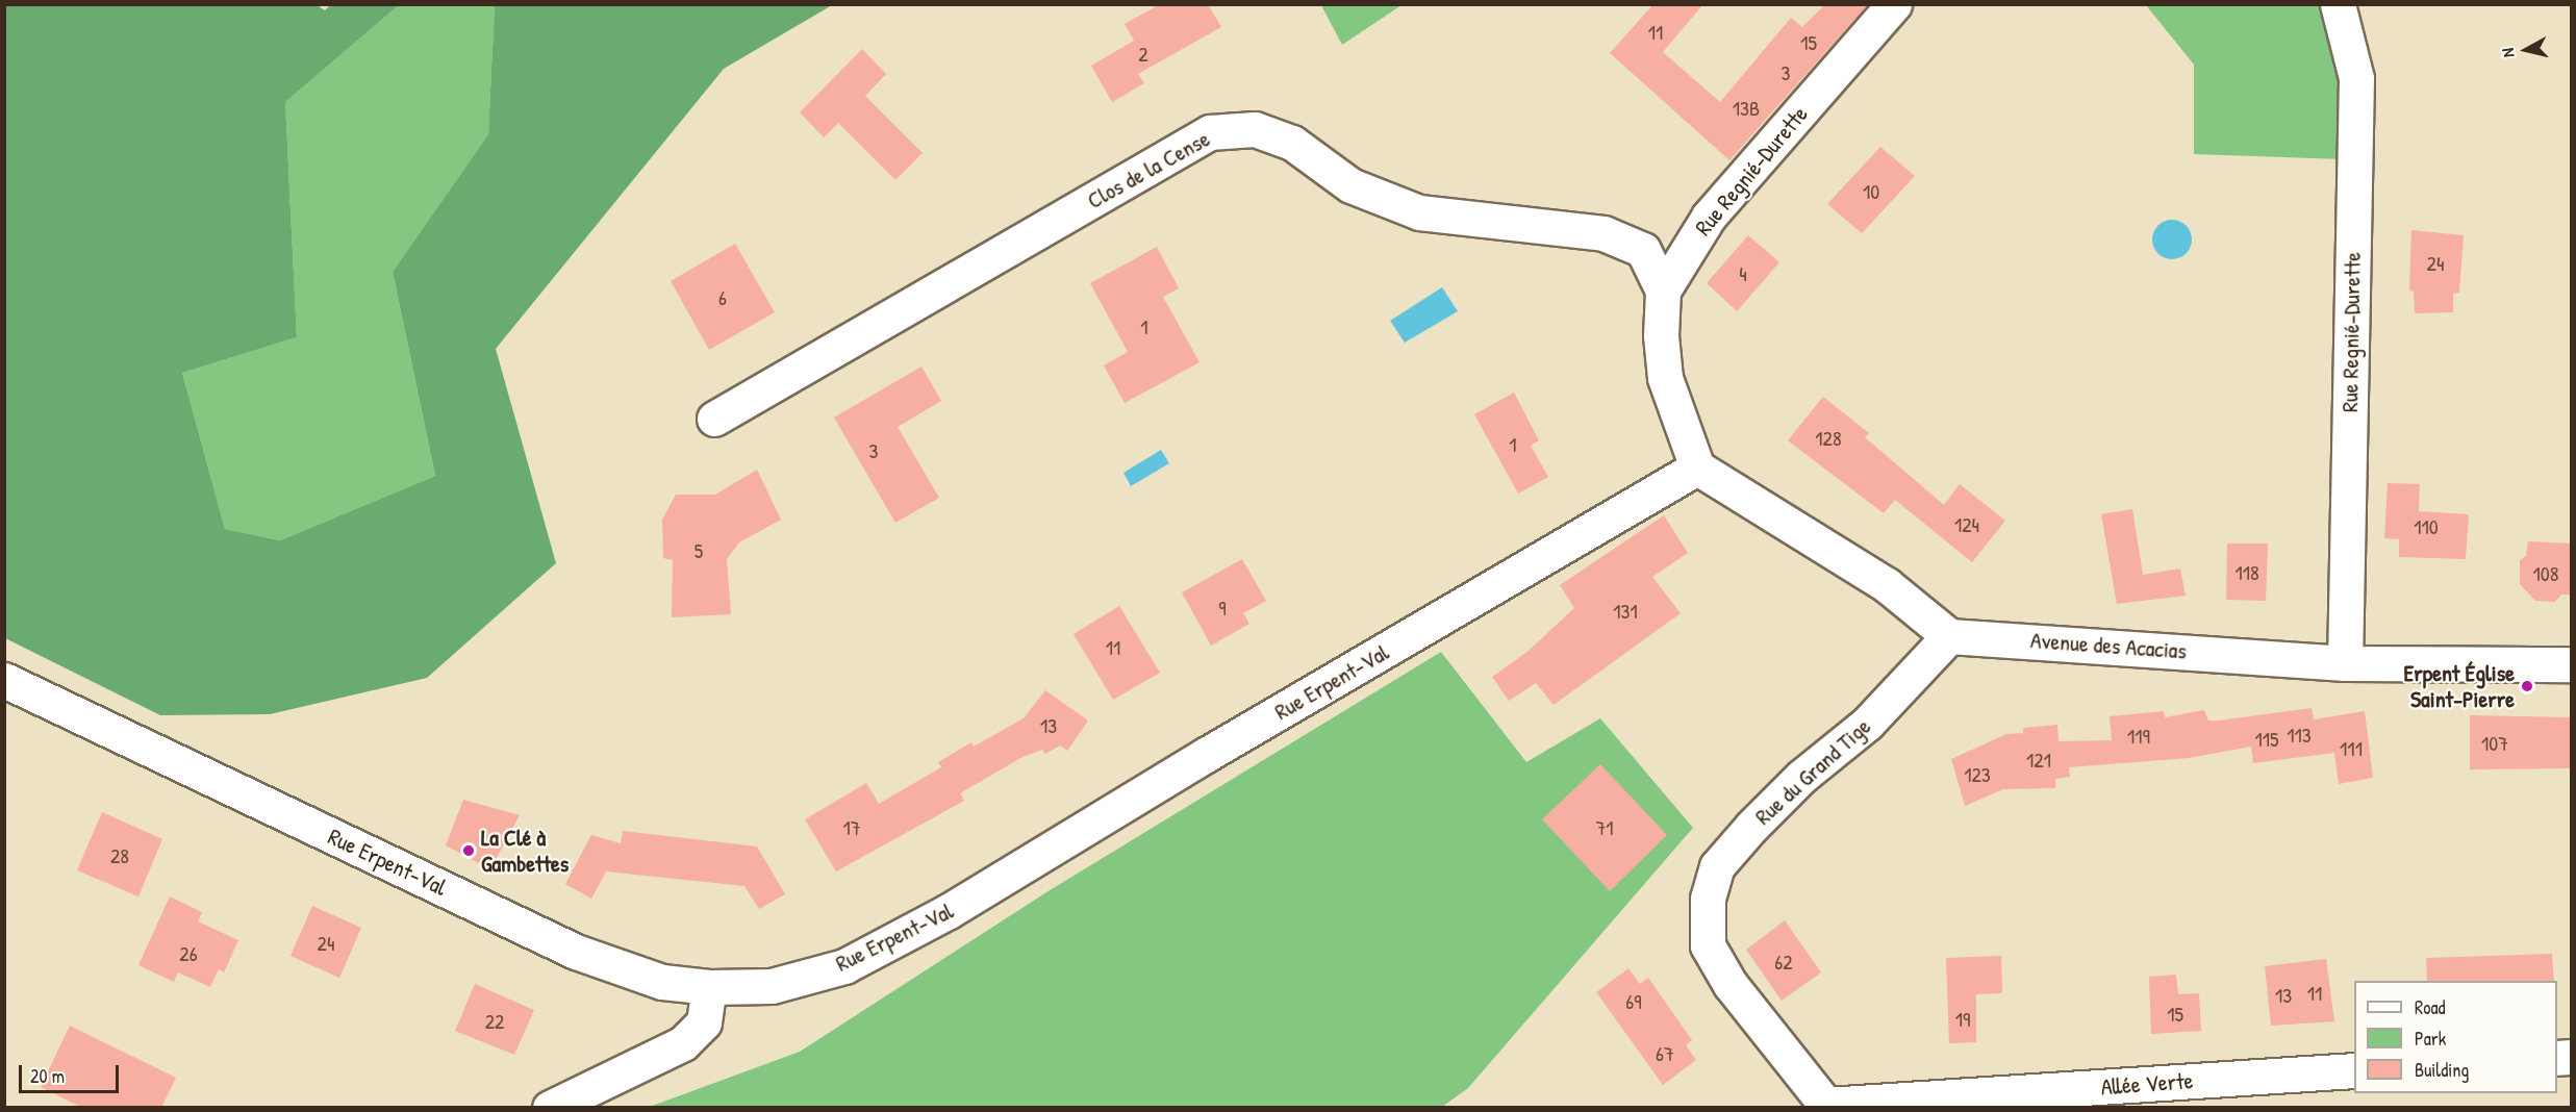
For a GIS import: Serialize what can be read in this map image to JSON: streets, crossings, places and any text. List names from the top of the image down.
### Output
{
  "streets": {
    "street": [
      "Clos de la Cense",
      "Rue Regnié-Durette",
      "Avenue des Acacias",
      "Rue Erpent-Val",
      "Rue du Grand Tige",
      "Allée Verte"
    ]
  },
  "crossings": [
    ["Clos de la Cense", "Rue Regnié-Durette"],
    ["Rue Regnié-Durette", "Avenue des Acacias"],
    ["Rue Regnié-Durette", "Rue Erpent-Val"],
    ["Avenue des Acacias", "Rue du Grand Tige"],
    ["Rue du Grand Tige", "Allée Verte"]
  ],
  "places": ["Erpent Église Saint-Pierre", "La Clé à Gambettes"],
  "house_numbers": [
    "11",
    "15",
    "2",
    "3",
    "13B",
    "10",
    "24",
    "4",
    "6",
    "1",
    "128",
    "1",
    "3",
    "124",
    "110",
    "5",
    "118",
    "108",
    "9",
    "131",
    "11",
    "13",
    "113",
    "119",
    "115",
    "107",
    "111",
    "121",
    "123",
    "17",
    "71",
    "28",
    "24",
    "26",
    "62",
    "11",
    "13",
    "69",
    "15",
    "19",
    "22",
    "67"
  ],
  "legend": ["Road", "Park", "Building"],
  "scale_bar": "20 m",
  "north": "left"
}
